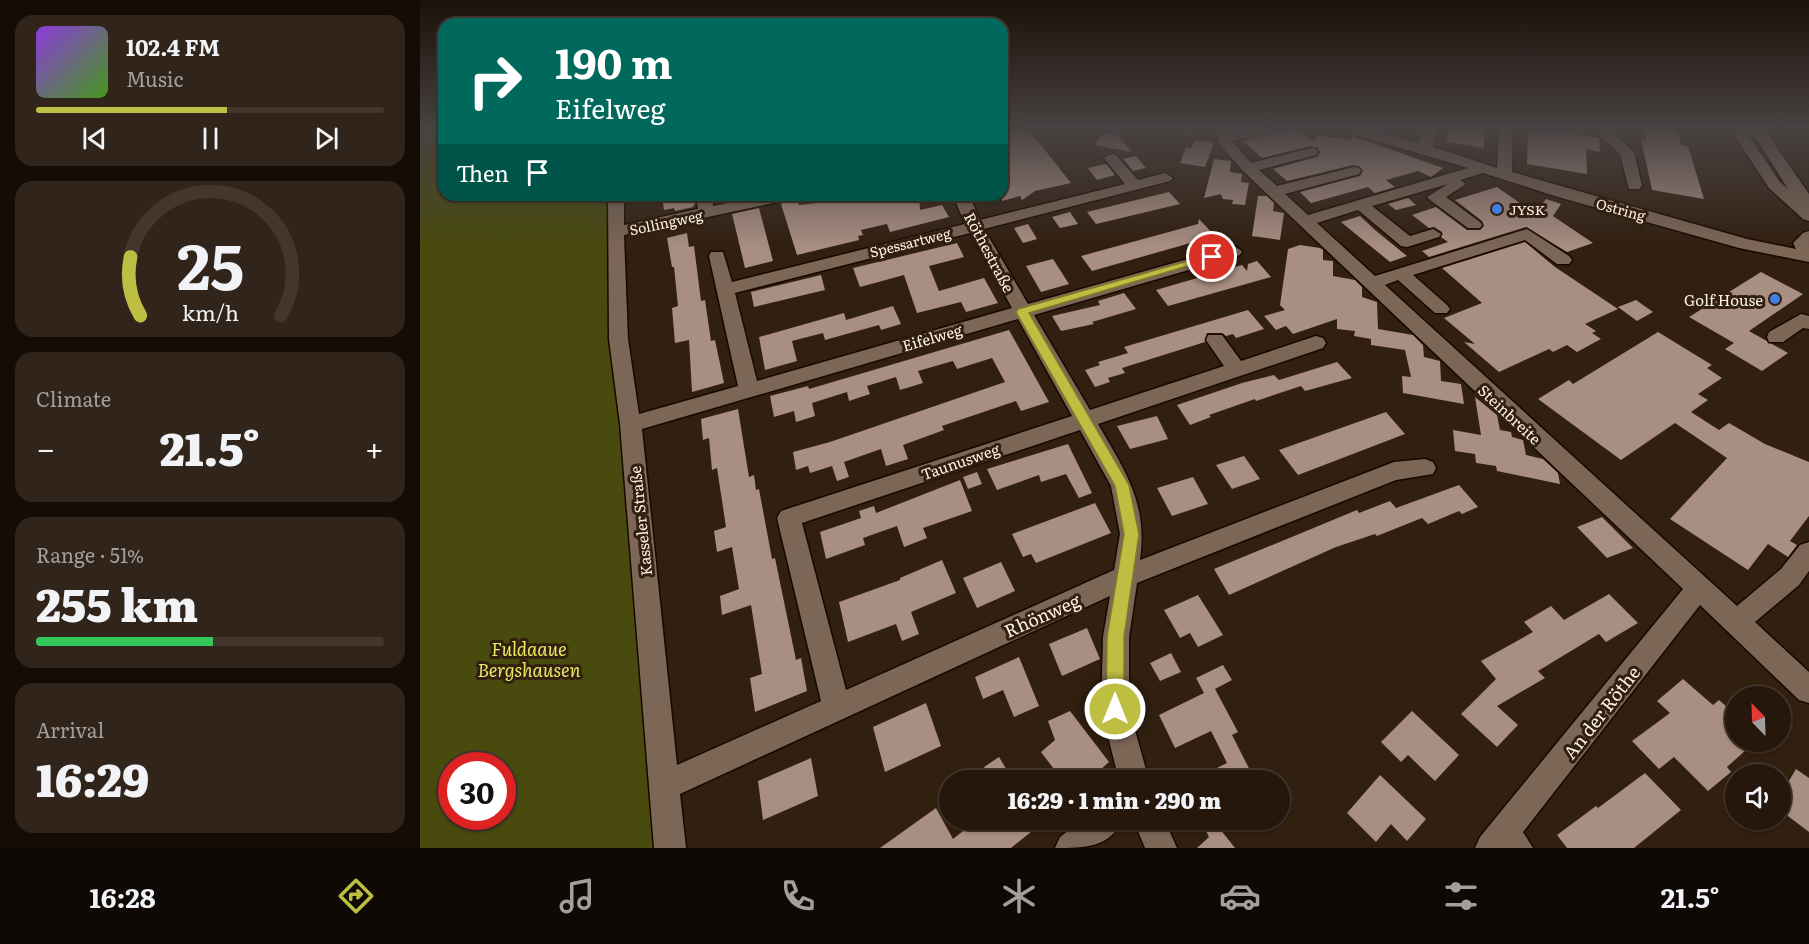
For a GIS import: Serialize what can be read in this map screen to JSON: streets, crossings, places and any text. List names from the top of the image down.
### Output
{
  "streets": {
    "street": [
      "Ostring",
      "Sollingweg",
      "Spessartweg",
      "Röthestraße",
      "Eifelweg",
      "Steinbreite",
      "Taunusweg",
      "Kasseler Straße",
      "Rhönweg",
      "An der Röthe"
    ]
  },
  "crossings": [
    ["Sollingweg", "Kasseler Straße"],
    ["Spessartweg", "Röthestraße"],
    ["Röthestraße", "Eifelweg"],
    ["Röthestraße", "Taunusweg"],
    ["Röthestraße", "Rhönweg"],
    ["Eifelweg", "Kasseler Straße"],
    ["Steinbreite", "An der Röthe"],
    ["Taunusweg", "Rhönweg"],
    ["Kasseler Straße", "Rhönweg"]
  ],
  "parks": ["Fuldaaue Bergshausen"],
  "places": ["JYSK", "Golf House"],
  "north": "top left",
  "page": {
    "turn": ["190 m", "Eifelweg"],
    "song": ["102.4 FM", "Music"],
    "then": "Then",
    "tile": [
      "Climate",
      ["Range · 51%", "255 km"],
      ["Arrival", "16:29"]
    ],
    "heat": ["−", "21.5°", "+"],
    "limit": "30",
    "trip": "16:29 · 1 min · 290 m",
    "tabs": ["16:28", "21.5°"],
    "gauge": ["25", "km/h"]
  }
}
